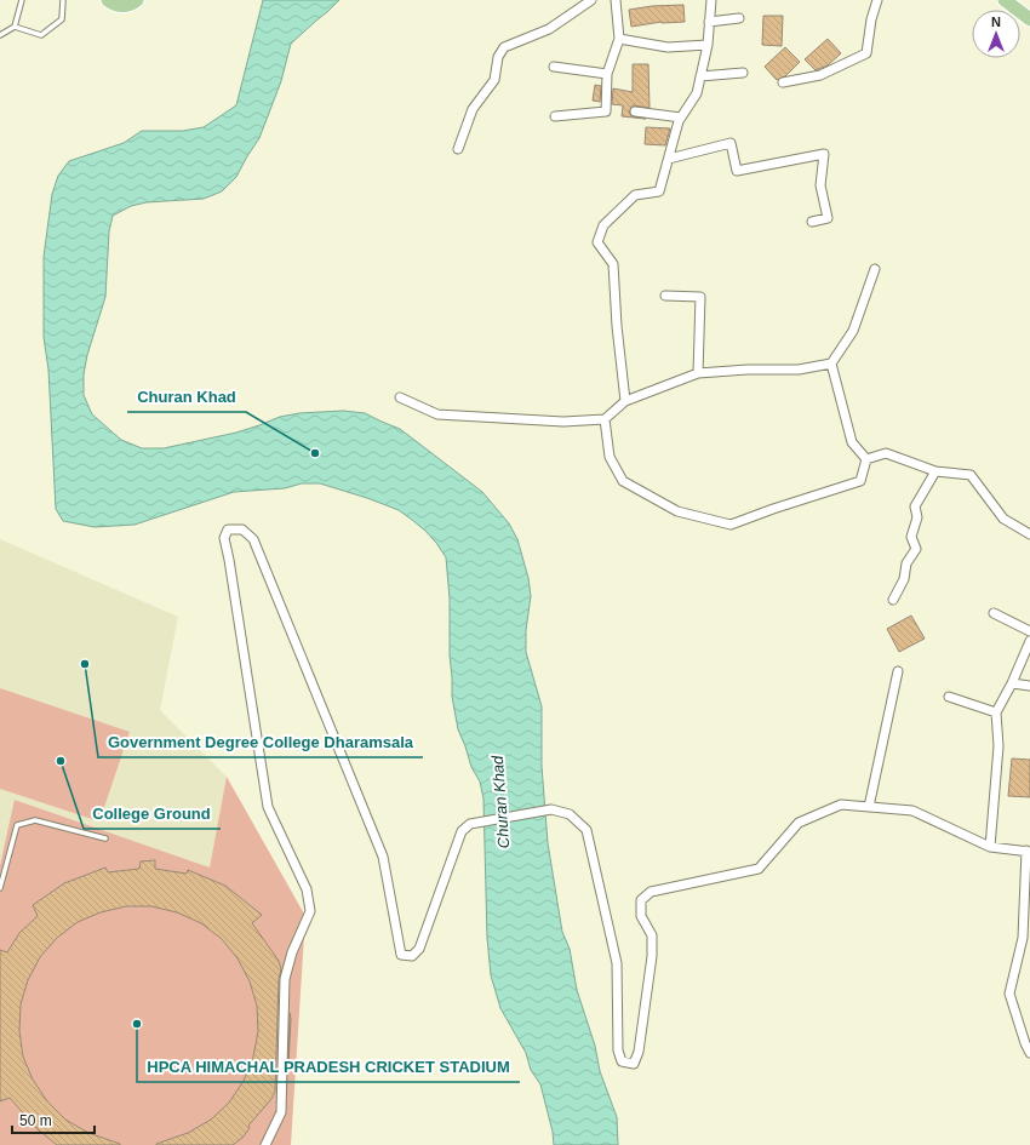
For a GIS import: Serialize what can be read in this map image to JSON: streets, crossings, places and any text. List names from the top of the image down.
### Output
{
  "water": ["Churan Khad"],
  "places": [
    "Churan Khad",
    "Government Degree College Dharamsala",
    "College Ground",
    "HPCA HIMACHAL PRADESH CRICKET STADIUM"
  ],
  "scale_bar": "50 m",
  "north": "top"
}
